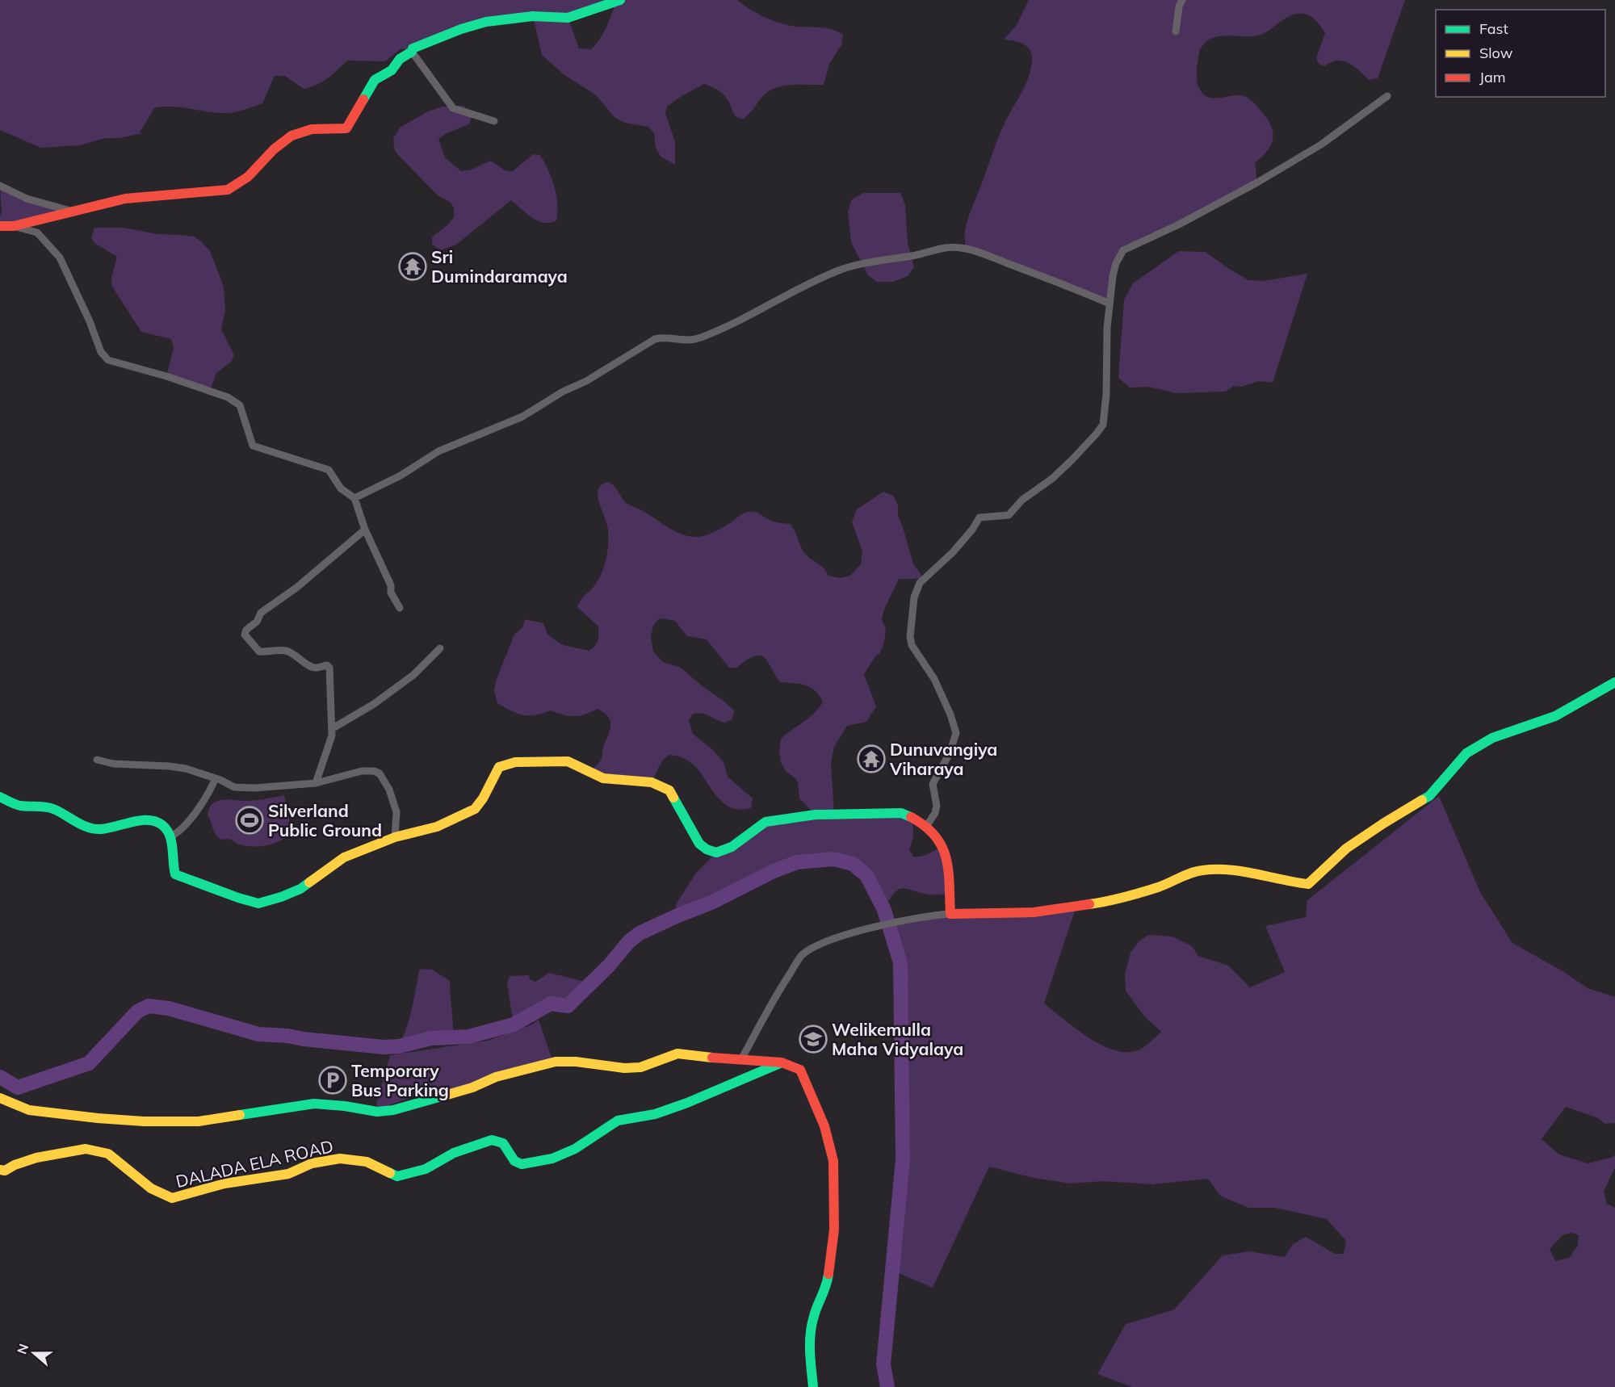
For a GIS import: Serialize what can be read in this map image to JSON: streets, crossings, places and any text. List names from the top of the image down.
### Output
{
  "streets": {
    "street": ["DALADA ELA ROAD"]
  },
  "places": {
    "temple": ["Sri Dumindaramaya", "Dunuvangiya Viharaya"],
    "sports": ["Silverland Public Ground"],
    "school or university": ["Welikemulla Maha Vidyalaya"],
    "parking": ["Temporary Bus Parking"]
  },
  "legend": ["Fast", "Slow", "Jam"],
  "north": "left"
}
